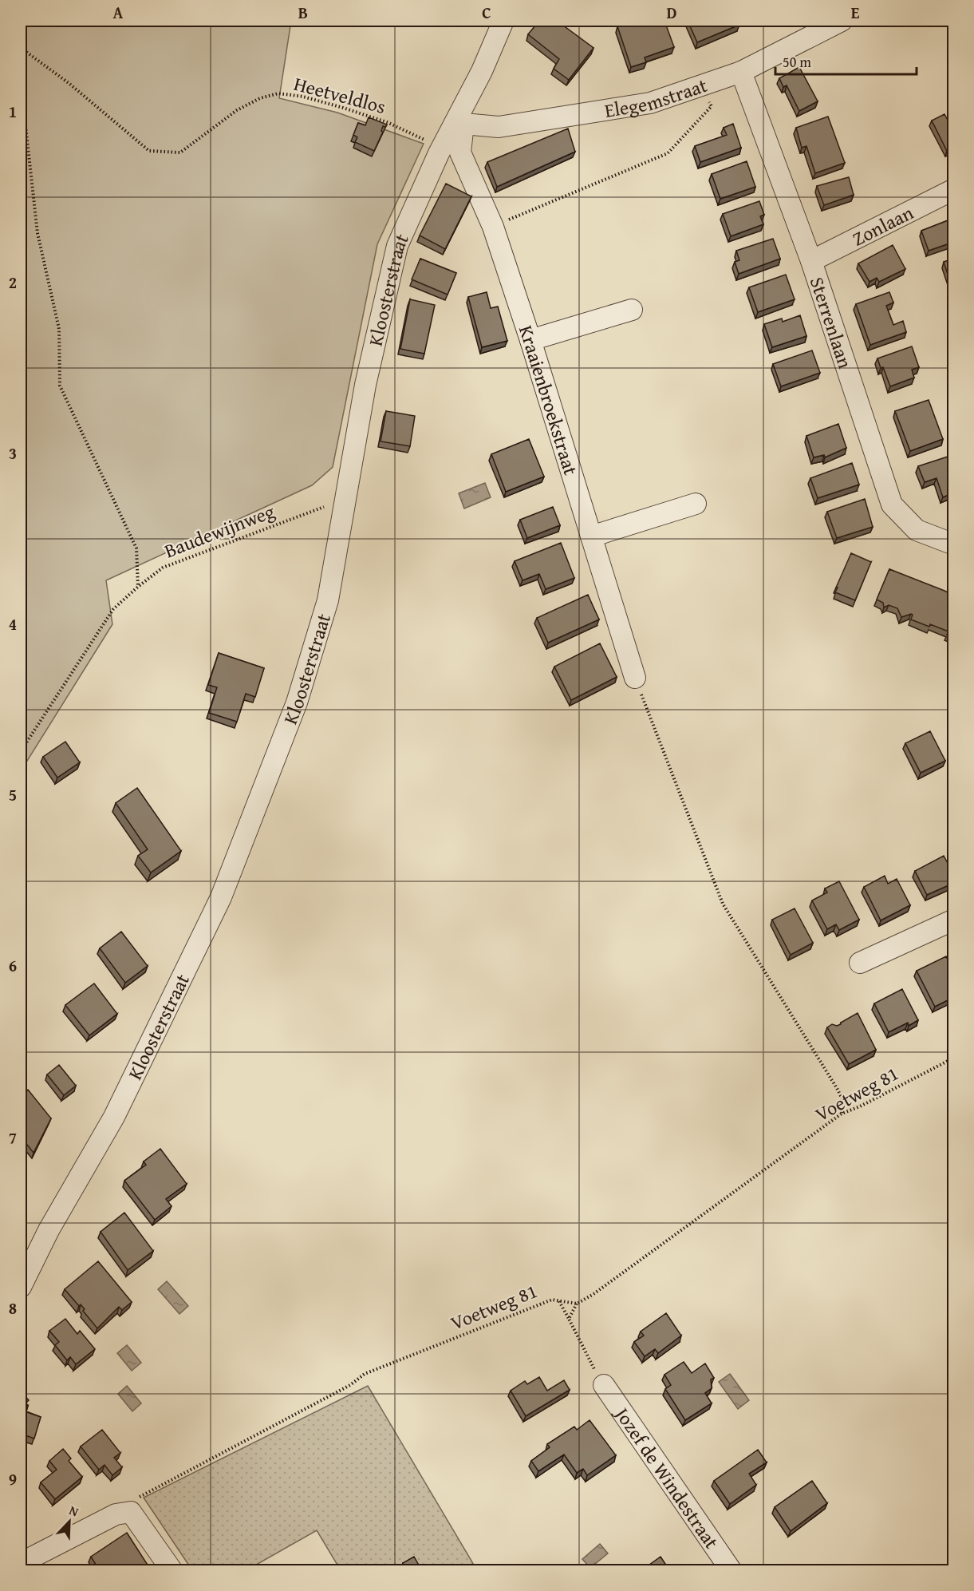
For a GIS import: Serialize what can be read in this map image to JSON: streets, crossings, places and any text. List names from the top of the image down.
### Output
{
  "streets": {
    "street": [
      "Elegemstraat",
      "Zonlaan",
      "Kloosterstraat",
      "Sterrenlaan",
      "Kraaienbroekstraat",
      "Jozef de Windestraat"
    ],
    "path": ["Heetveldlos", "Baudewijnweg", "Voetweg 81"]
  },
  "crossings": [
    ["Heetveldlos", "Kloosterstraat"],
    ["Elegemstraat", "Kloosterstraat"],
    ["Elegemstraat", "Sterrenlaan"],
    ["Elegemstraat", "Kraaienbroekstraat"],
    ["Zonlaan", "Sterrenlaan"],
    ["Kloosterstraat", "Kraaienbroekstraat"],
    ["Kloosterstraat", "Baudewijnweg"]
  ],
  "scale_bar": "50 m",
  "north": "top right",
  "grid": {
    "columns": [
      "A",
      "B",
      "C",
      "D",
      "E"
    ],
    "rows": [
      "1",
      "2",
      "3",
      "4",
      "5",
      "6",
      "7",
      "8",
      "9"
    ]
  }
}
